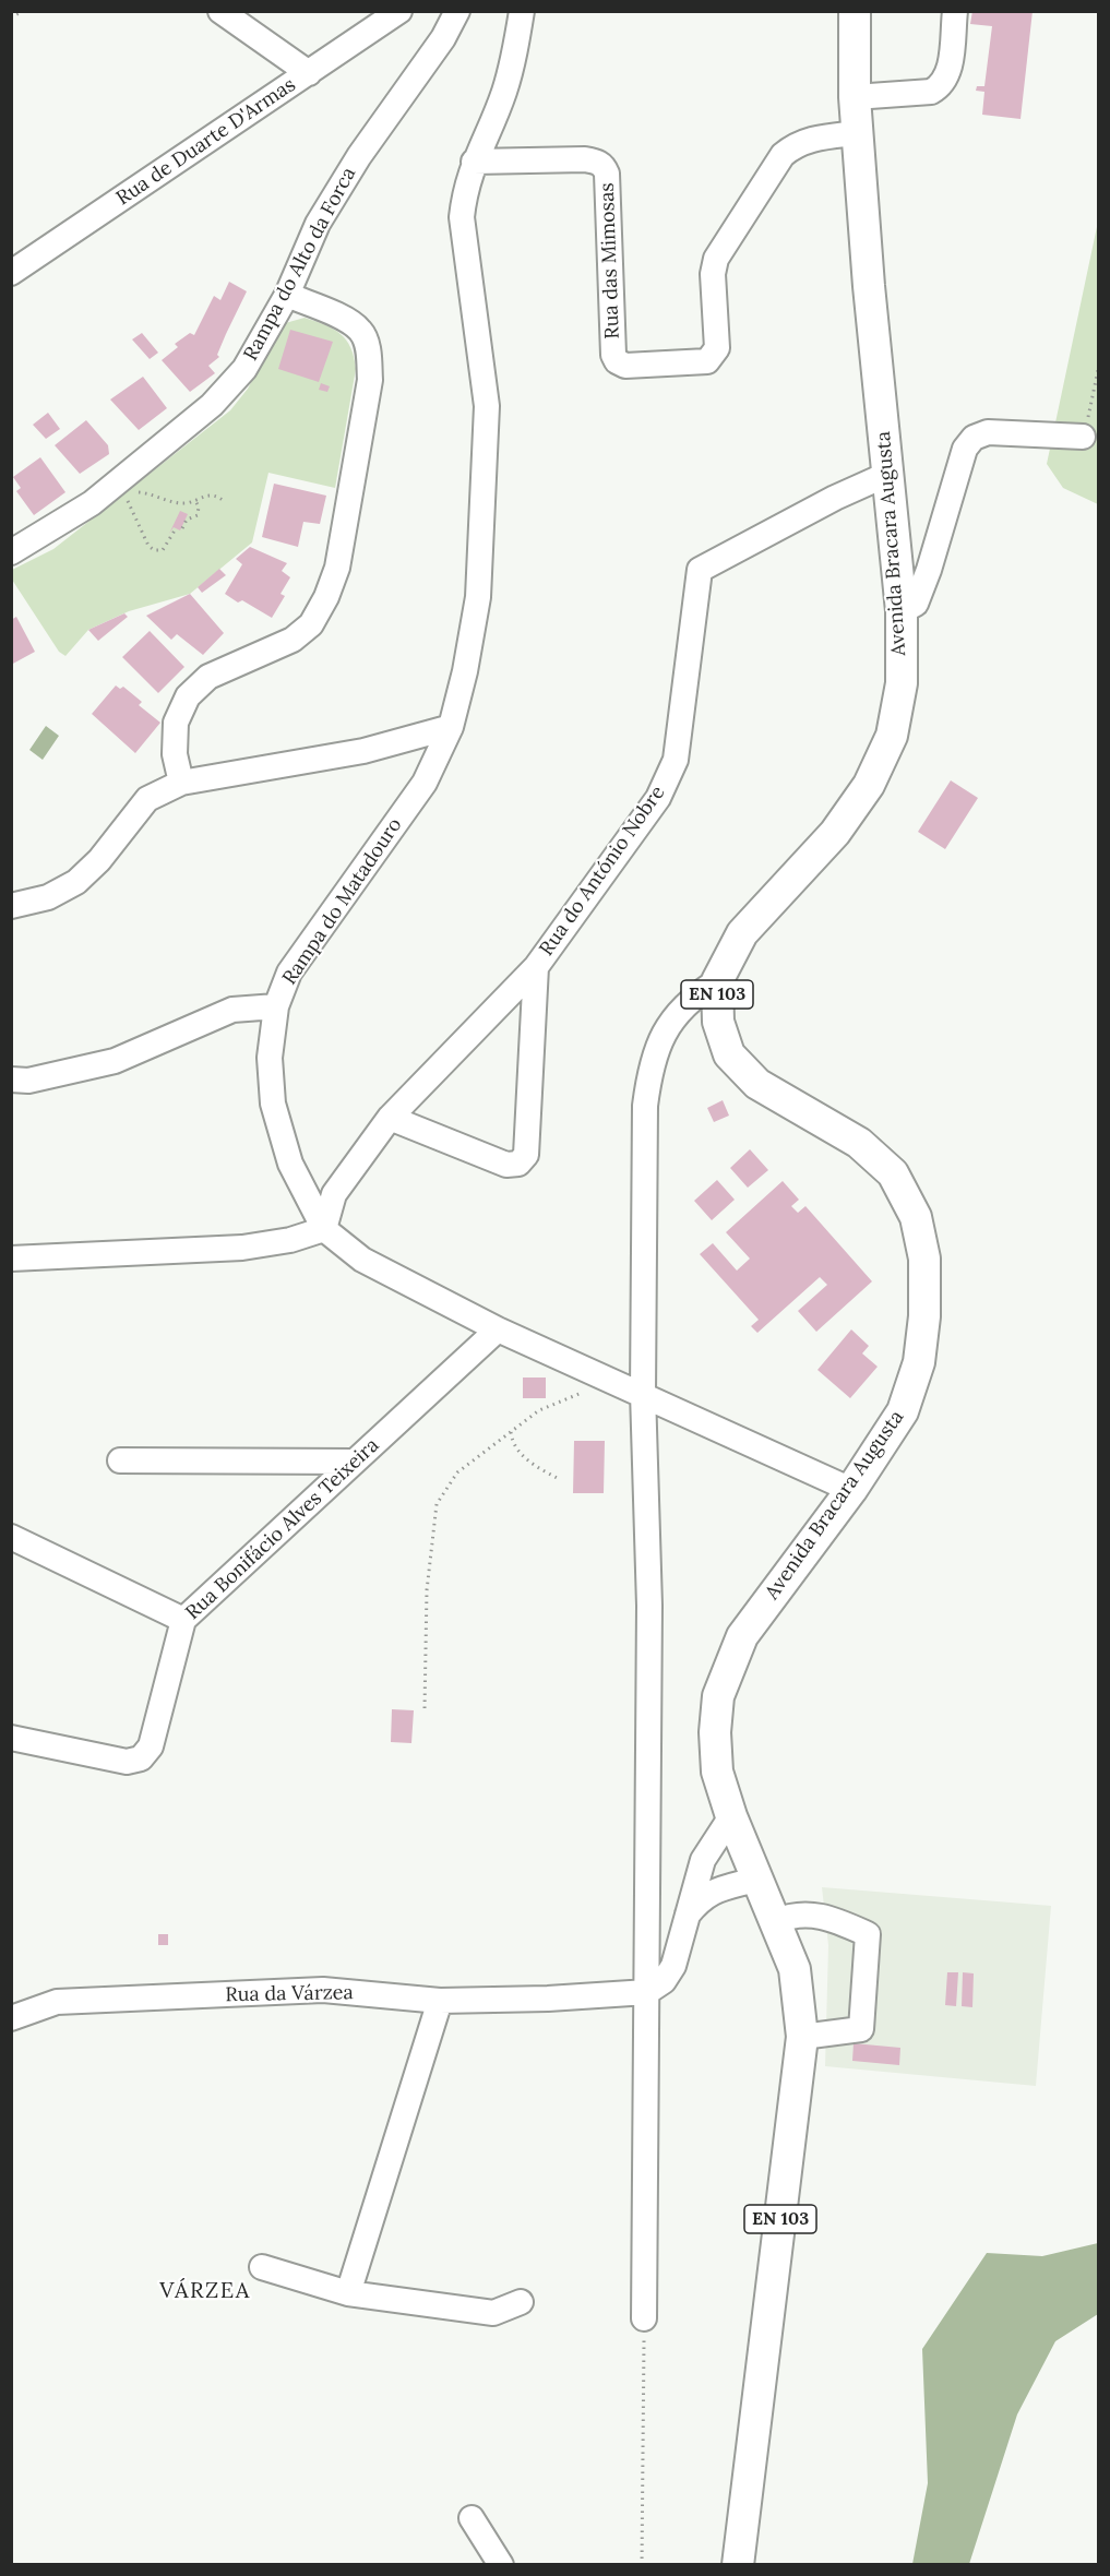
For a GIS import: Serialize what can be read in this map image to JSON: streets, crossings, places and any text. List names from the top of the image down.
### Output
{
  "streets": {
    "main road": ["Avenida Bracara Augusta", "EN 103"],
    "street": [
      "Rua de Duarte D'Armas",
      "Rua das Mimosas",
      "Rampa do Alto da Forca",
      "Rua do António Nobre",
      "Rampa do Matadouro",
      "Rua Bonifácio Alves Teixeira",
      "Rua da Várzea"
    ]
  },
  "crossings": [
    ["Rua das Mimosas", "Avenida Bracara Augusta"],
    ["Rua das Mimosas", "Rampa do Matadouro"],
    ["Avenida Bracara Augusta", "Rua do António Nobre"],
    ["Avenida Bracara Augusta", "Rampa do Matadouro"],
    ["Avenida Bracara Augusta", "EN 103"],
    ["Rua do António Nobre", "Rampa do Matadouro"],
    ["Rampa do Matadouro", "Rua Bonifácio Alves Teixeira"]
  ],
  "districts": ["VÁRZEA"]
}
